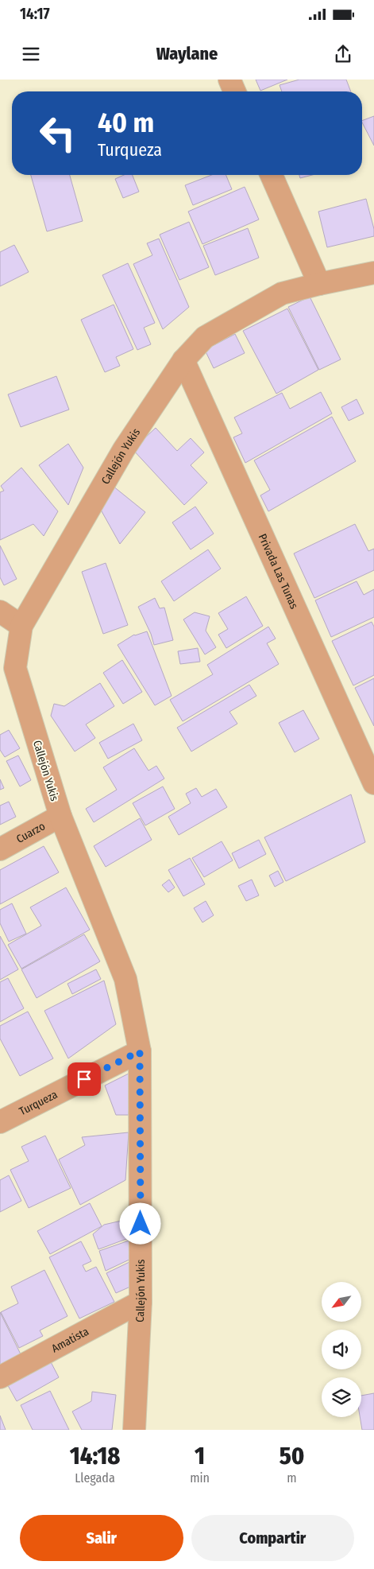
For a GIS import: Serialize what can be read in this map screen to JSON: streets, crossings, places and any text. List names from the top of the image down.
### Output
{
  "streets": {
    "street": [
      "Callejón Yukis",
      "Privada Las Tunas",
      "Cuarzo",
      "Turqueza",
      "Amatista"
    ]
  },
  "crossings": [
    ["Callejón Yukis", "Privada Las Tunas"],
    ["Callejón Yukis", "Cuarzo"],
    ["Callejón Yukis", "Turqueza"],
    ["Callejón Yukis", "Amatista"]
  ],
  "north": "bottom left",
  "page": {
    "status": "14:17",
    "header": "Waylane",
    "turn": ["40 m", "Turqueza"],
    "eta": [
      "14:18",
      "Llegada",
      "1",
      "min",
      "50",
      "m"
    ],
    "buttons": ["Salir", "Compartir"]
  }
}
